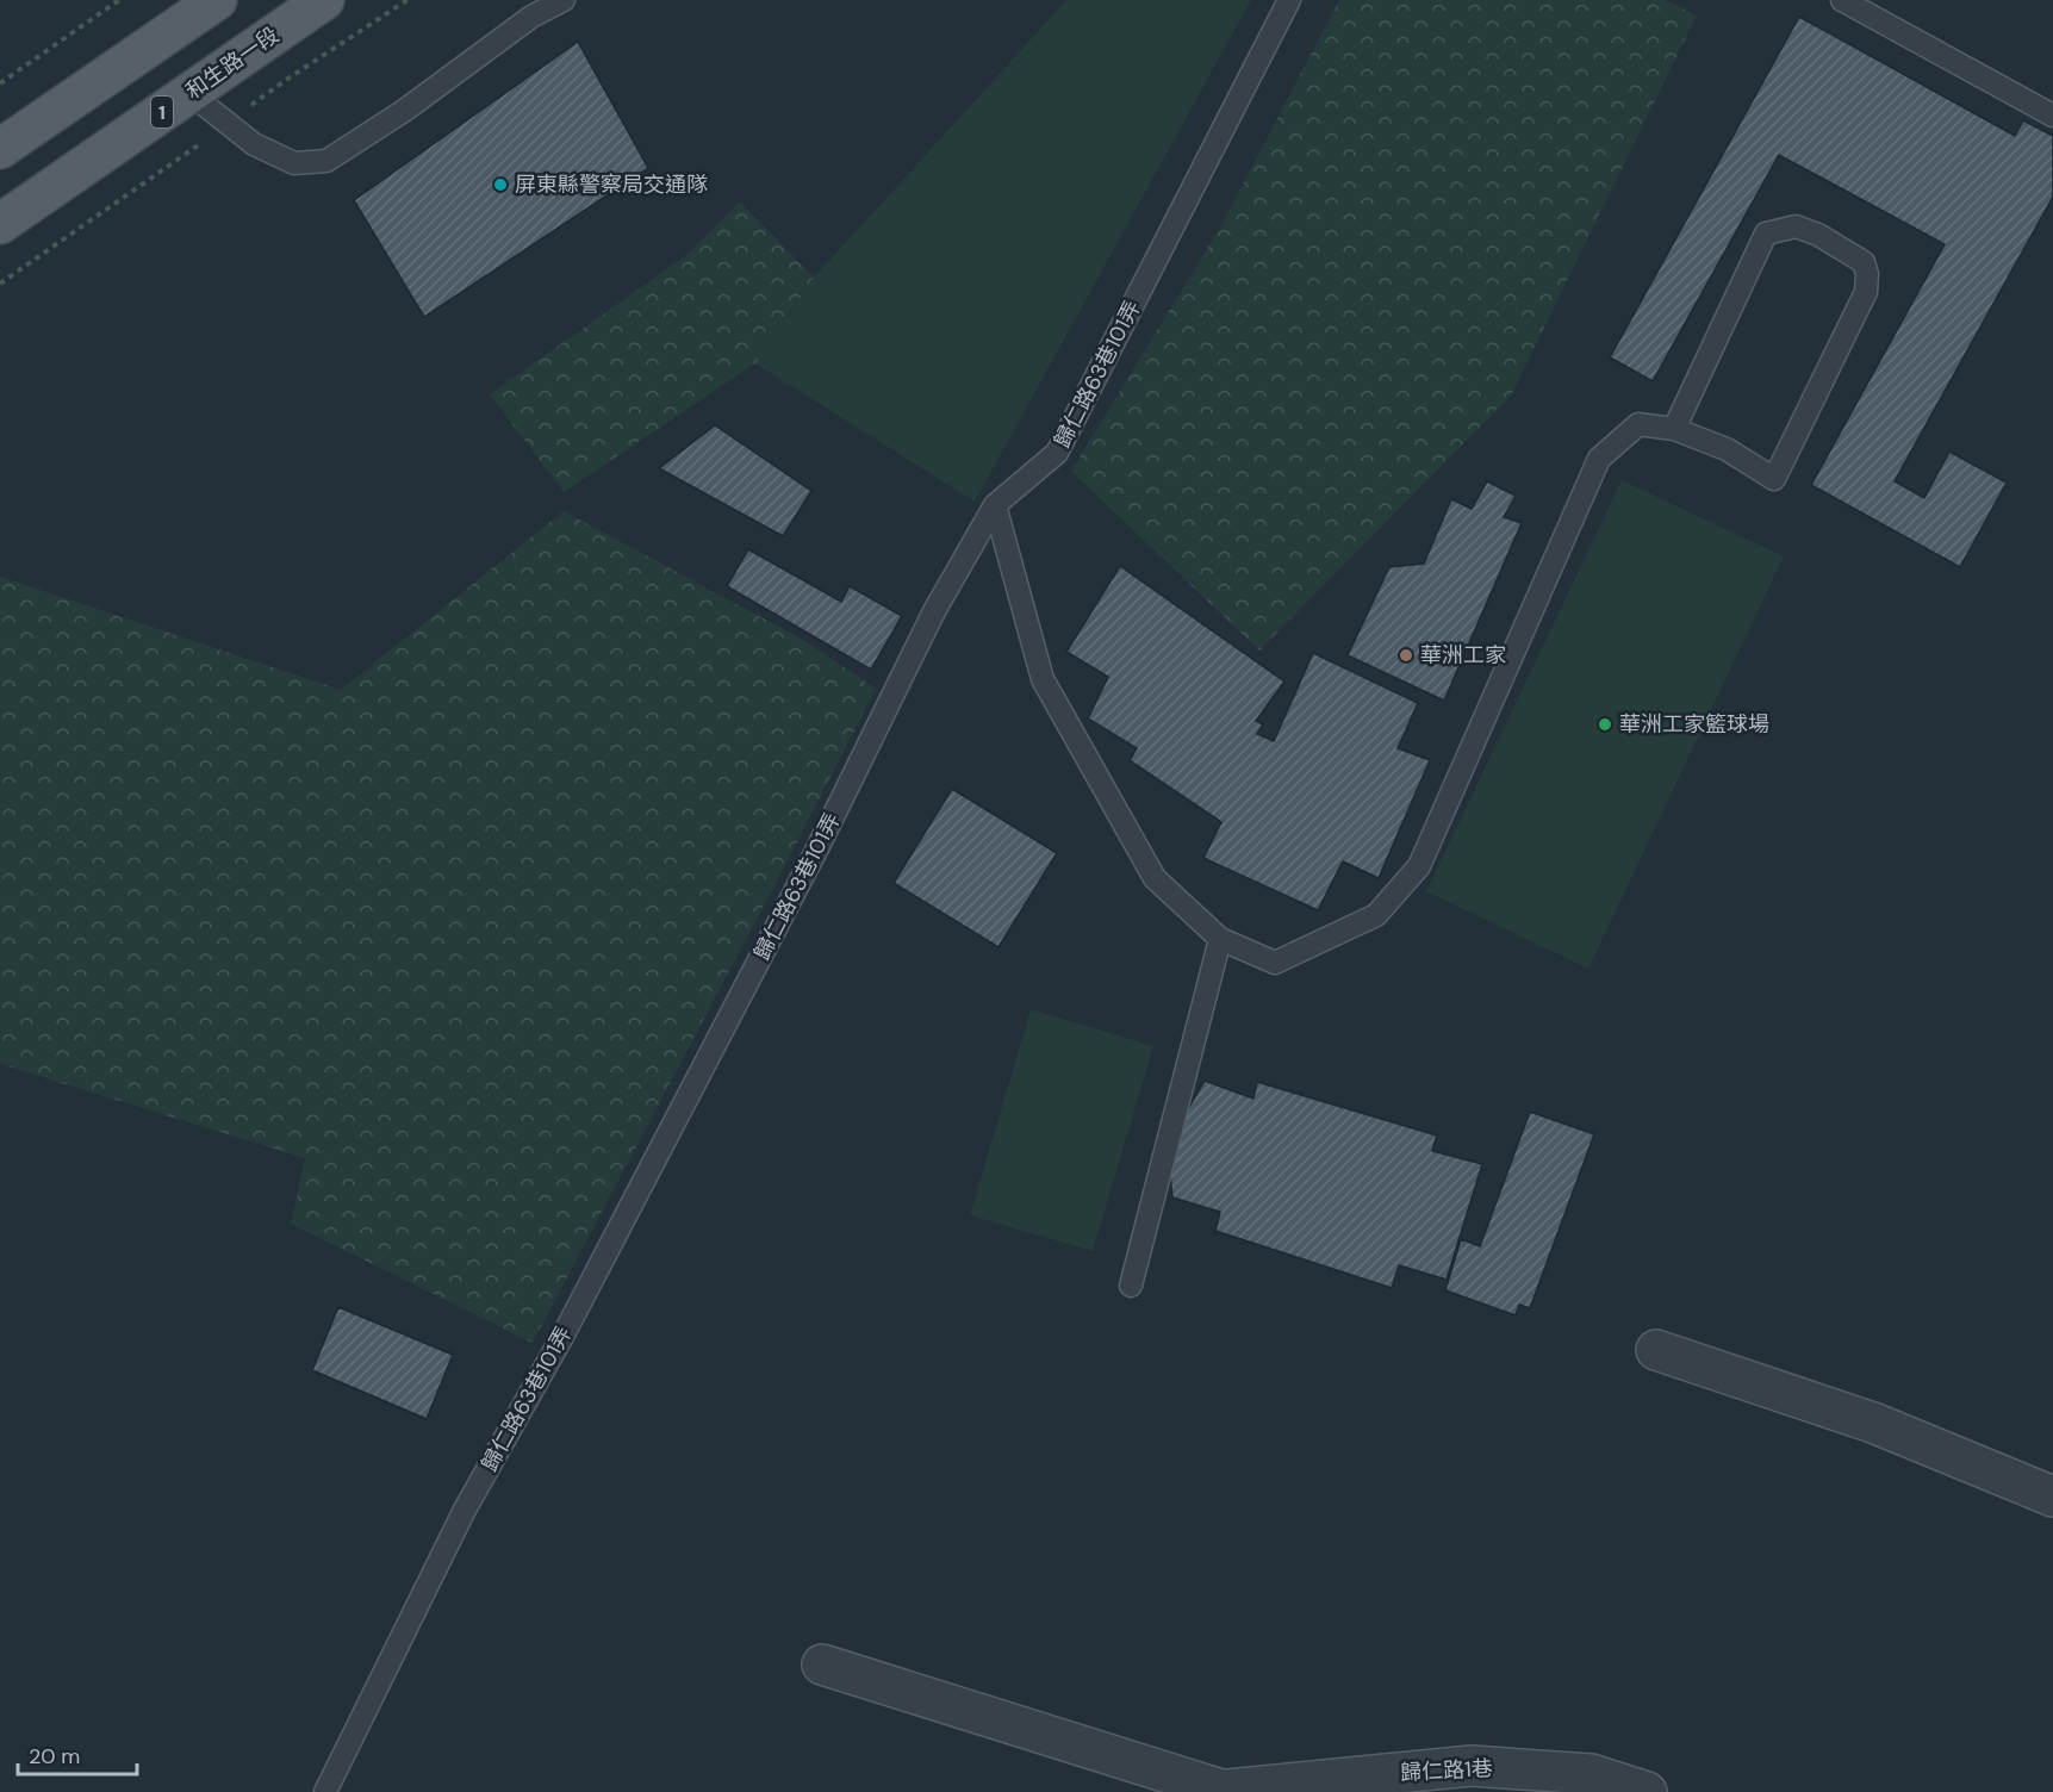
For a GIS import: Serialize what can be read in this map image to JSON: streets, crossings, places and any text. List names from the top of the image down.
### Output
{
  "streets": {
    "main road": ["和生路一段", "1"],
    "street": ["歸仁路1巷"],
    "lane": ["歸仁路63巷101弄"]
  },
  "places": ["屏東縣警察局交通隊", "華洲工家", "華洲工家籃球場"],
  "scale_bar": "20 m"
}
